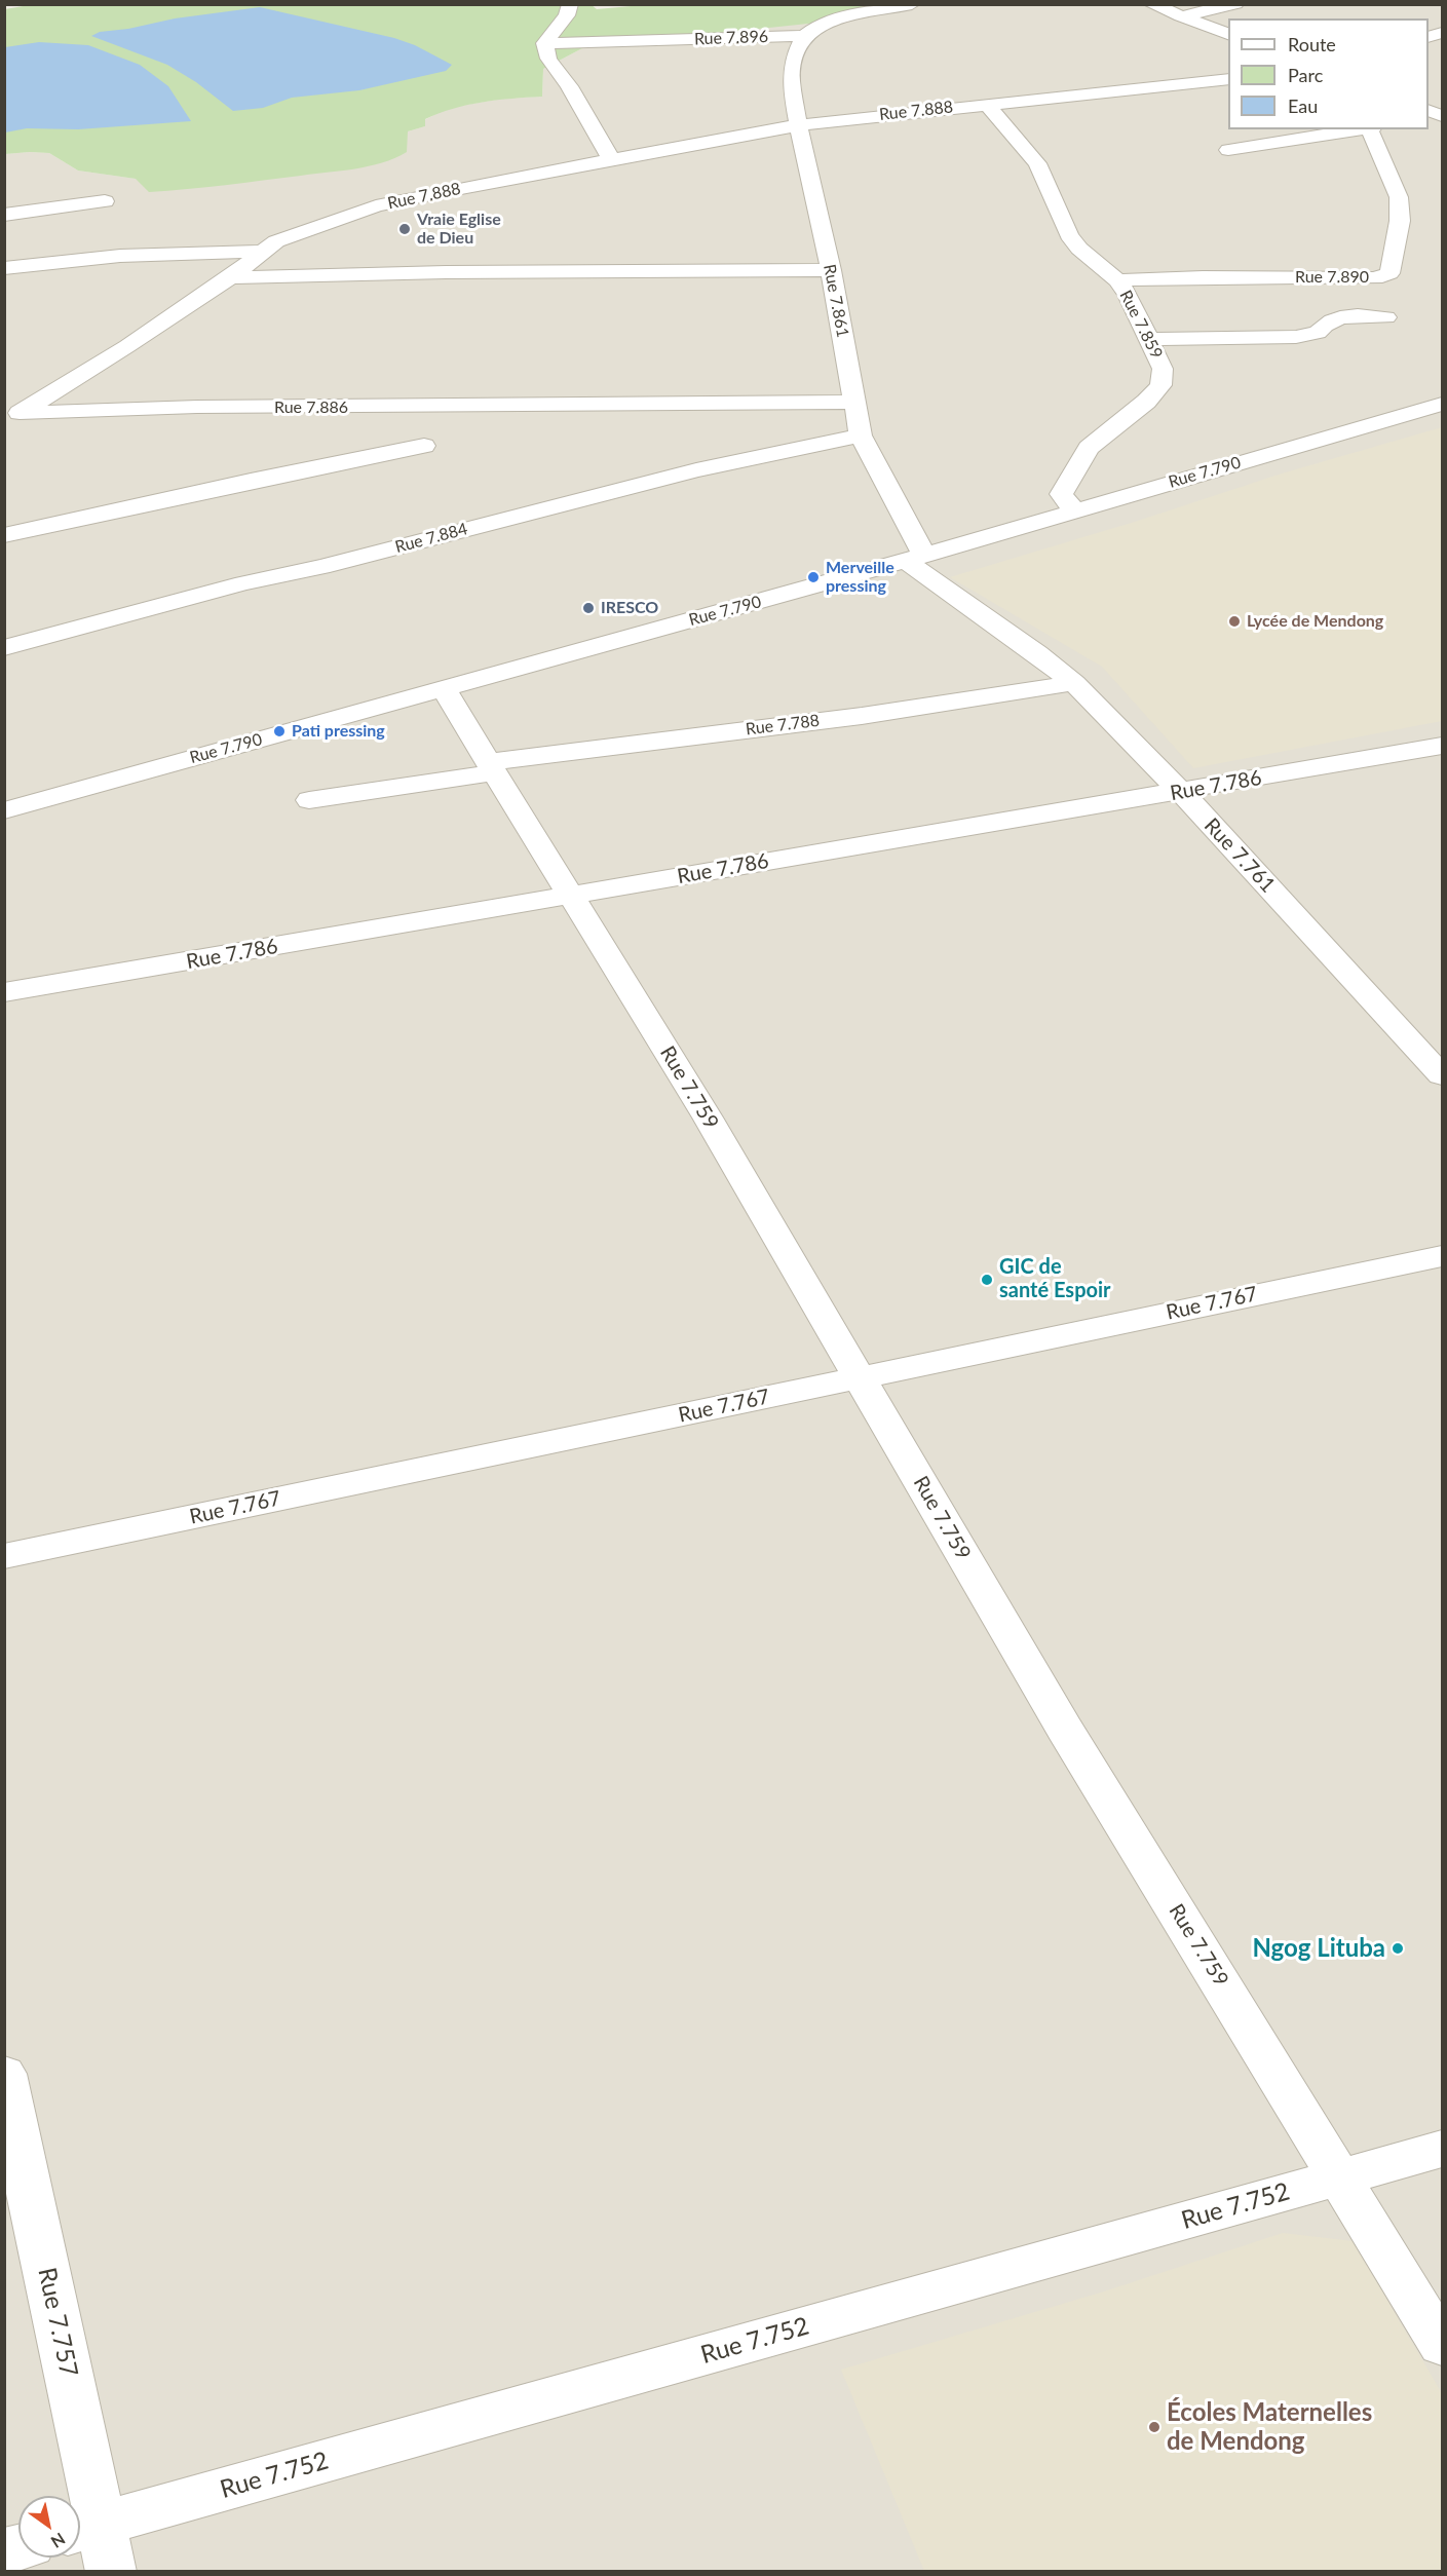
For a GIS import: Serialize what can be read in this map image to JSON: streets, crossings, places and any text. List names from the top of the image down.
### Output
{
  "streets": {
    "street": [
      "Rue 7.896",
      "Rue 7.888",
      "Rue 7.890",
      "Rue 7.861",
      "Rue 7.859",
      "Rue 7.886",
      "Rue 7.790",
      "Rue 7.884",
      "Rue 7.788",
      "Rue 7.786",
      "Rue 7.761",
      "Rue 7.759",
      "Rue 7.767",
      "Rue 7.752",
      "Rue 7.757"
    ]
  },
  "crossings": [
    ["Rue 7.896", "Rue 7.861"],
    ["Rue 7.888", "Rue 7.861"],
    ["Rue 7.888", "Rue 7.859"],
    ["Rue 7.888", "Rue 7.886"],
    ["Rue 7.890", "Rue 7.859"],
    ["Rue 7.861", "Rue 7.886"],
    ["Rue 7.861", "Rue 7.790"],
    ["Rue 7.861", "Rue 7.884"],
    ["Rue 7.861", "Rue 7.761"],
    ["Rue 7.859", "Rue 7.790"],
    ["Rue 7.790", "Rue 7.761"],
    ["Rue 7.790", "Rue 7.759"],
    ["Rue 7.788", "Rue 7.761"],
    ["Rue 7.788", "Rue 7.759"],
    ["Rue 7.786", "Rue 7.761"],
    ["Rue 7.786", "Rue 7.759"],
    ["Rue 7.759", "Rue 7.767"],
    ["Rue 7.759", "Rue 7.752"],
    ["Rue 7.752", "Rue 7.757"]
  ],
  "places": [
    "Vraie Eglise de Dieu",
    "Merveille pressing",
    "IRESCO",
    "Lycée de Mendong",
    "Pati pressing",
    "GIC de santé Espoir",
    "Ngog Lituba",
    "Écoles Maternelles de Mendong"
  ],
  "legend": ["Route", "Parc", "Eau"],
  "north": "bottom right"
}
